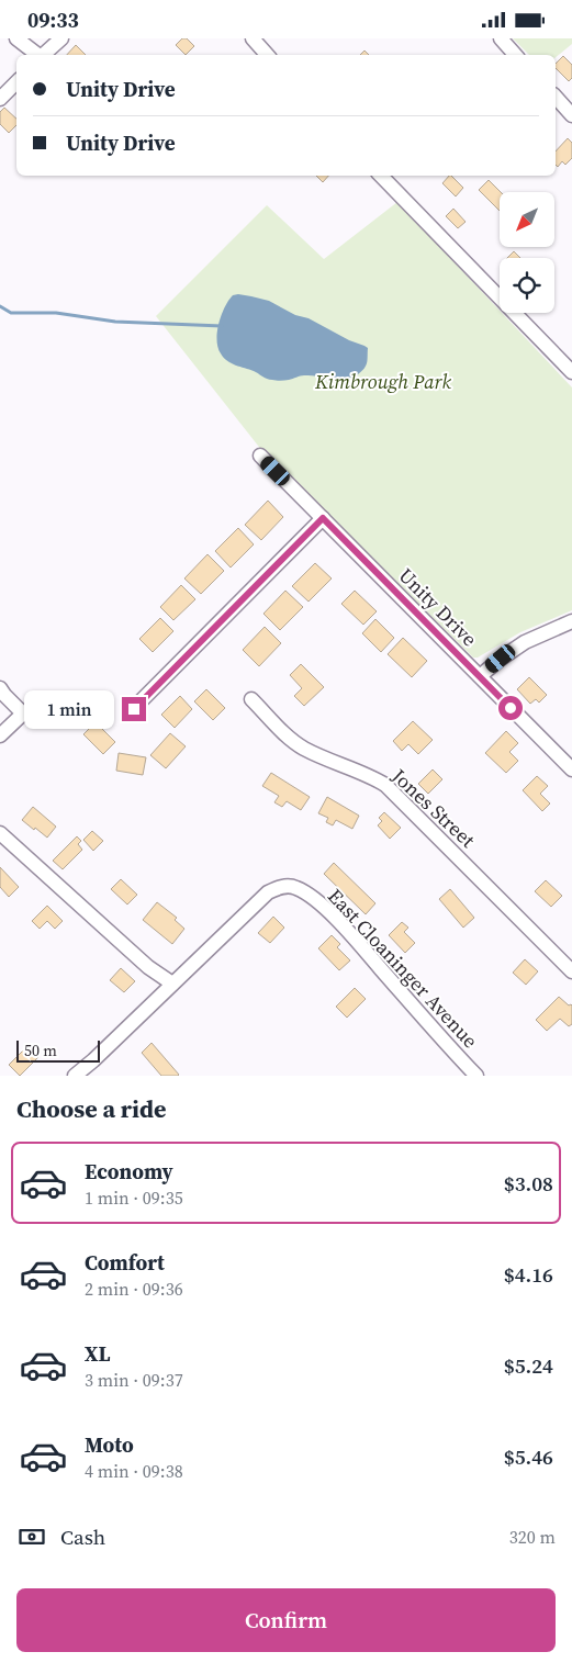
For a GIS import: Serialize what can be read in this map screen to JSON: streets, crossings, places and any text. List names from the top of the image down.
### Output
{
  "streets": {
    "street": ["Unity Drive", "Jones Street", "East Cloaninger Avenue"]
  },
  "parks": ["Kimbrough Park"],
  "scale_bar": "50 m",
  "north": "bottom left",
  "page": {
    "status": "09:33",
    "banner": ["Unity Drive", "Unity Drive"],
    "bubble": "1 min",
    "scale": "50 m",
    "heading": "Choose a ride",
    "list": [
      {
        "name": "Economy",
        "note": "1 min · 09:35",
        "value": "$3.08"
      },
      {
        "name": "Comfort",
        "note": "2 min · 09:36",
        "value": "$4.16"
      },
      {
        "name": "XL",
        "note": "3 min · 09:37",
        "value": "$5.24"
      },
      {
        "name": "Moto",
        "note": "4 min · 09:38",
        "value": "$5.46"
      }
    ],
    "pay": ["Cash", "320 m"],
    "buttons": "Confirm"
  }
}
